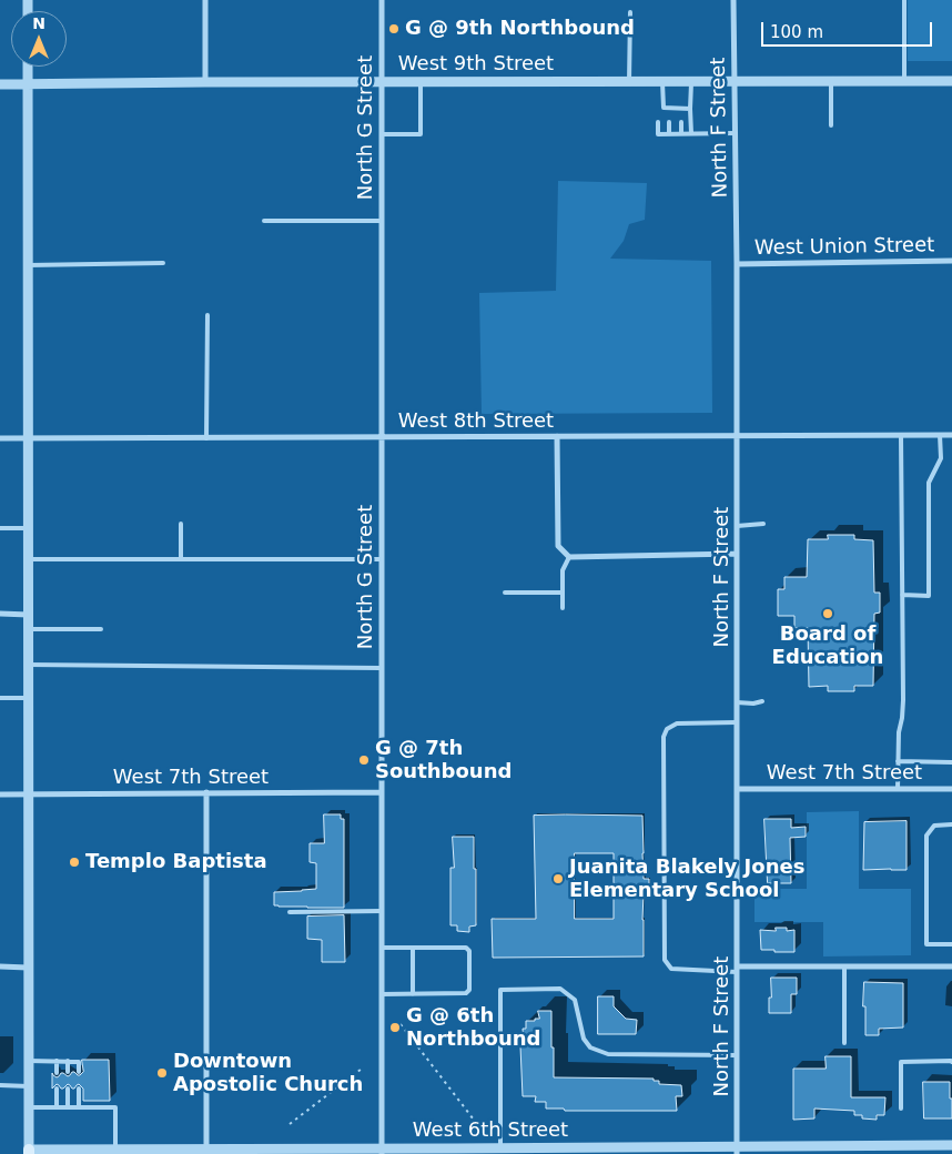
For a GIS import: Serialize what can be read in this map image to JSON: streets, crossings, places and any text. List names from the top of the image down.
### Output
{
  "streets": {
    "street": [
      "West 9th Street",
      "North G Street",
      "North F Street",
      "West Union Street",
      "West 8th Street",
      "West 7th Street",
      "West 6th Street"
    ]
  },
  "crossings": [
    ["West 9th Street", "North G Street"],
    ["West 9th Street", "North F Street"],
    ["North G Street", "West 8th Street"],
    ["North G Street", "West 7th Street"],
    ["North G Street", "West 6th Street"],
    ["North F Street", "West Union Street"],
    ["North F Street", "West 8th Street"],
    ["North F Street", "West 7th Street"],
    ["North F Street", "West 6th Street"]
  ],
  "places": [
    "G @ 9th Northbound",
    "Board of Education",
    "G @ 7th Southbound",
    "Templo Baptista",
    "Juanita Blakely Jones Elementary School",
    "G @ 6th Northbound",
    "Downtown Apostolic Church"
  ],
  "scale_bar": "100 m",
  "north": "top"
}
